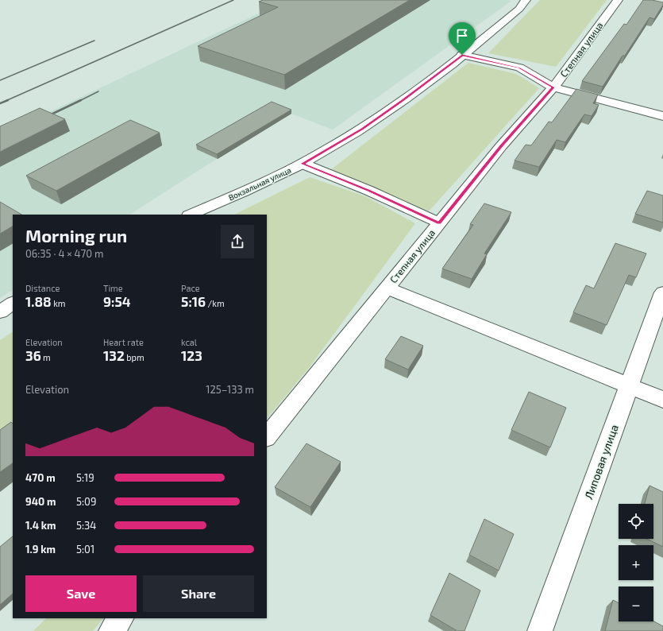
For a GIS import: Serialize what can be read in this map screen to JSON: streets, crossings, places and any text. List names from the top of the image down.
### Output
{
  "streets": {
    "street": ["Степная улица", "Вокзальная улица", "Липовая улица"]
  },
  "page": {
    "heading": ["Morning run", "06:35 · 4 × 470 m"],
    "stats": [
      ["Distance", "1.88 km"],
      ["Time", "9:54"],
      ["Pace", "5:16 /km"],
      ["Elevation", "36 m"],
      ["Heart rate", "132 bpm"],
      ["kcal", "123"]
    ],
    "chart": ["Elevation", "125–133 m"],
    "list": [
      {
        "name": "470 m",
        "note": "5:19"
      },
      {
        "name": "940 m",
        "note": "5:09"
      },
      {
        "name": "1.4 km",
        "note": "5:34"
      },
      {
        "name": "1.9 km",
        "note": "5:01"
      }
    ],
    "map_buttons": ["+", "−"],
    "buttons": ["Save", "Share"]
  }
}
